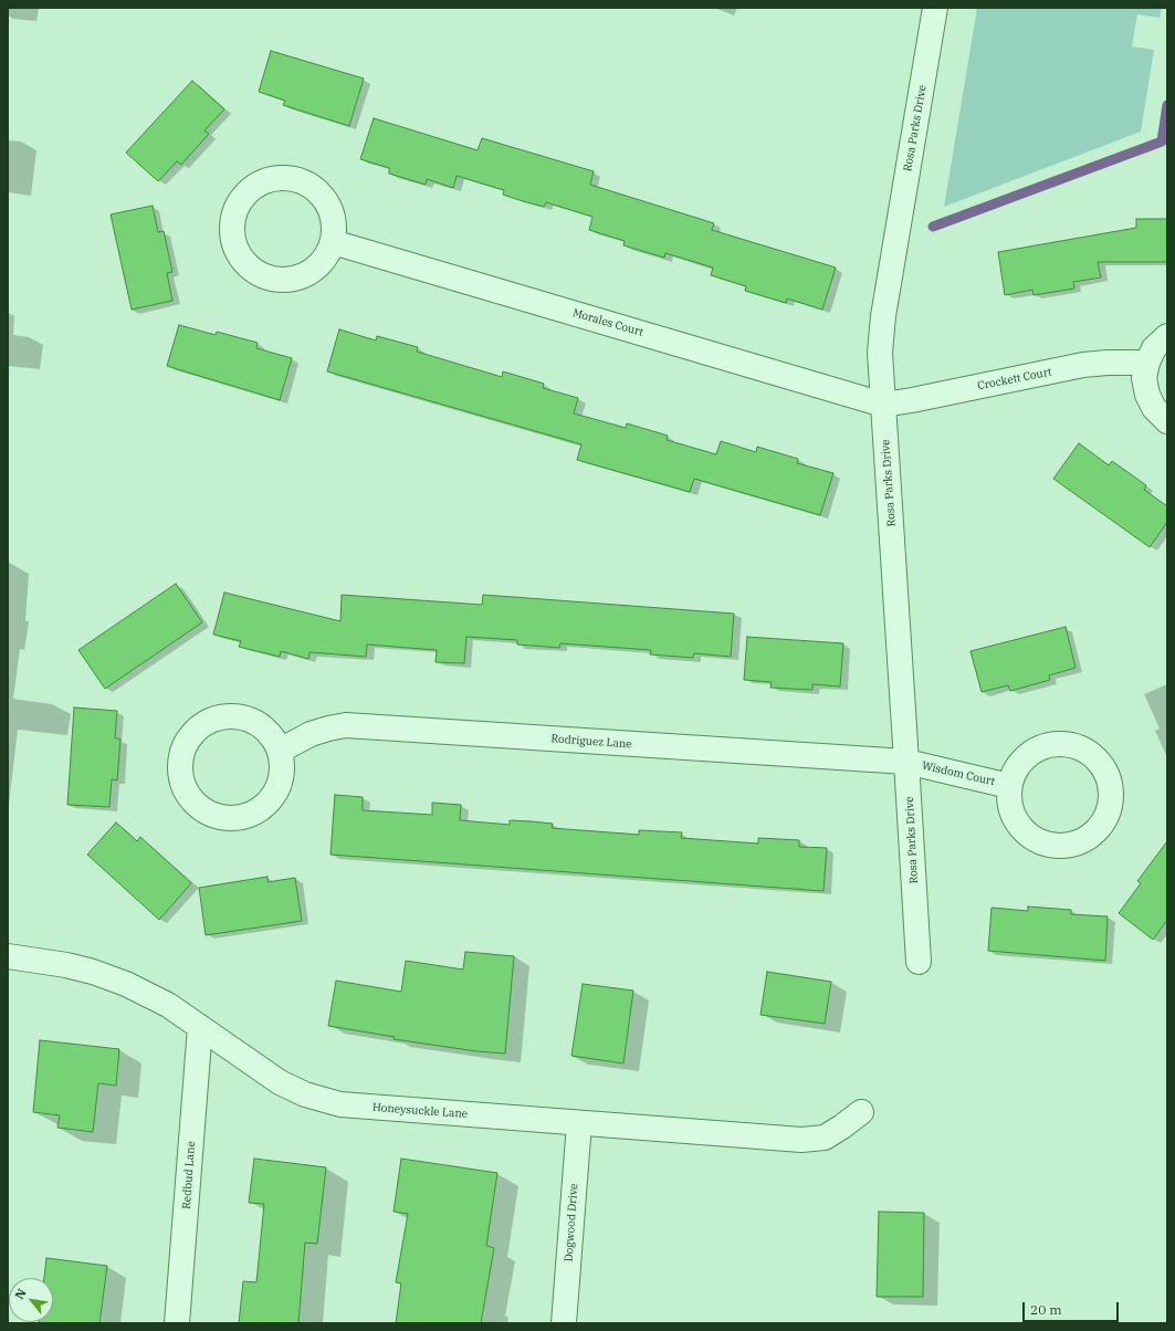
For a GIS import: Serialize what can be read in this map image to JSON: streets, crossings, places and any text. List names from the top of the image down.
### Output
{
  "streets": {
    "street": [
      "Rosa Parks Drive",
      "Morales Court",
      "Crockett Court",
      "Rodriguez Lane",
      "Wisdom Court",
      "Honeysuckle Lane",
      "Redbud Lane",
      "Dogwood Drive"
    ]
  },
  "crossings": [
    ["Rosa Parks Drive", "Morales Court"],
    ["Rosa Parks Drive", "Crockett Court"],
    ["Rosa Parks Drive", "Rodriguez Lane"],
    ["Rosa Parks Drive", "Wisdom Court"],
    ["Morales Court", "Crockett Court"],
    ["Rodriguez Lane", "Wisdom Court"],
    ["Honeysuckle Lane", "Redbud Lane"],
    ["Honeysuckle Lane", "Dogwood Drive"]
  ],
  "scale_bar": "20 m",
  "north": "top left"
}
